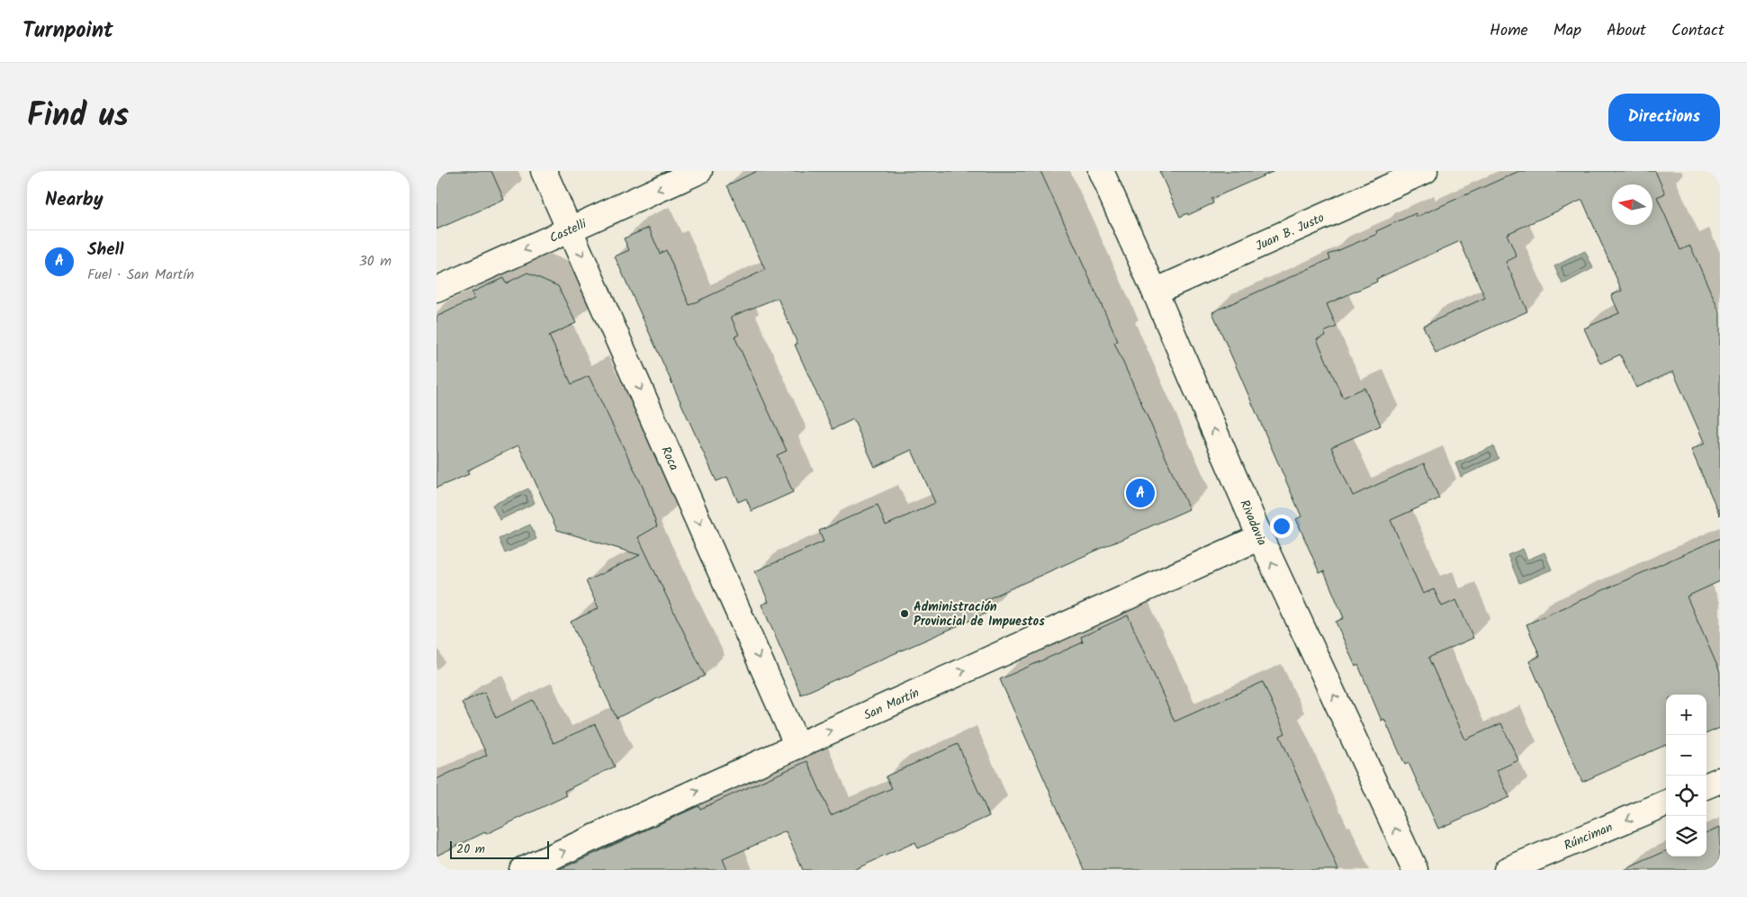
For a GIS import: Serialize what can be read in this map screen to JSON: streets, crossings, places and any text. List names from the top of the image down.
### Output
{
  "streets": {
    "street": [
      "Castelli",
      "Juan B. Justo",
      "Roca",
      "Rivadavia",
      "San Martín",
      "Rúnciman"
    ]
  },
  "crossings": [
    ["Castelli", "Roca"],
    ["Juan B. Justo", "Rivadavia"],
    ["Roca", "San Martín"],
    ["Rivadavia", "San Martín"]
  ],
  "one_way": [
    "Castelli",
    "Roca",
    "Rivadavia",
    "San Martín",
    "Rúnciman"
  ],
  "places": ["Administración Provincial de Impuestos"],
  "scale_bar": "20 m",
  "north": "left",
  "page": {
    "header": "Turnpoint",
    "nav": [
      "Home",
      "Map",
      "About",
      "Contact"
    ],
    "title": "Find us",
    "buttons": "Directions",
    "heading": "Nearby",
    "list": [
      {
        "mark": "A",
        "name": "Shell",
        "note": "Fuel · San Martín",
        "value": "30 m"
      }
    ],
    "pins": "A",
    "map_buttons": ["+", "−"],
    "scale": "20 m"
  }
}
